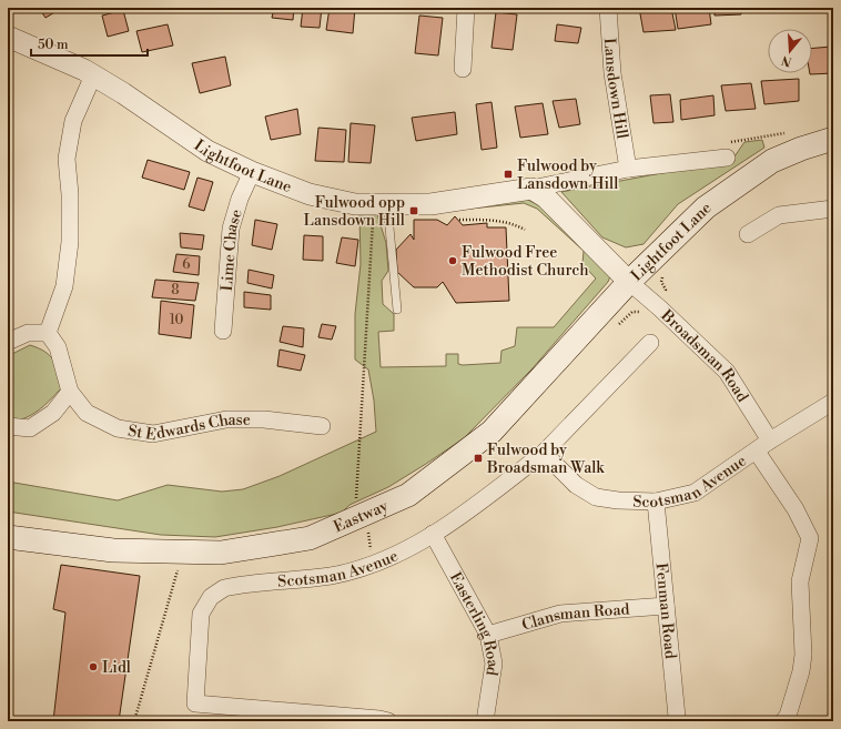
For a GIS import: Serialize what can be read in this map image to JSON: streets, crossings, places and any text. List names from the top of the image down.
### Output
{
  "streets": {
    "main road": ["Lightfoot Lane", "Eastway"],
    "street": [
      "Lansdown Hill",
      "Lime Chase",
      "Broadsman Road",
      "St Edwards Chase",
      "Scotsman Avenue",
      "Fenman Road",
      "Clansman Road",
      "Easterling Road"
    ]
  },
  "crossings": [
    ["Lansdown Hill", "Lightfoot Lane"],
    ["Lightfoot Lane", "Lime Chase"],
    ["Lightfoot Lane", "Broadsman Road"],
    ["Lightfoot Lane", "Eastway"],
    ["Broadsman Road", "Scotsman Avenue"],
    ["Broadsman Road", "Eastway"],
    ["Scotsman Avenue", "Fenman Road"],
    ["Scotsman Avenue", "Easterling Road"],
    ["Fenman Road", "Clansman Road"],
    ["Clansman Road", "Easterling Road"]
  ],
  "places": {
    "transit": ["Fulwood by Lansdown Hill", "Fulwood opp Lansdown Hill", "Fulwood by Broadsman Walk"],
    "other": ["Fulwood Free Methodist Church", "Lidl"]
  },
  "house_numbers": ["6", "8", "10"],
  "scale_bar": "50 m",
  "north": "bottom"
}
